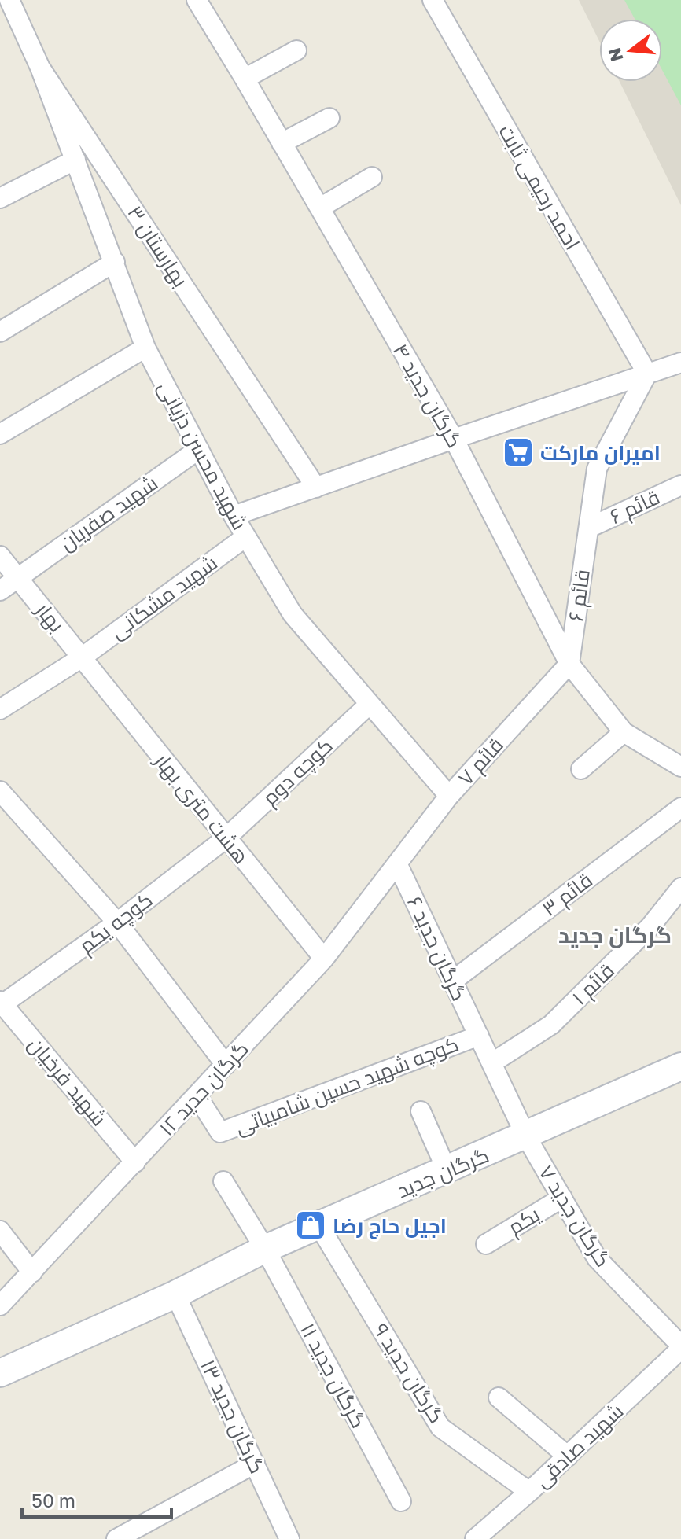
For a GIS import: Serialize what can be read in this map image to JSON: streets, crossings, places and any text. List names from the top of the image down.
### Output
{
  "streets": {
    "main road": ["گرگان جدید"],
    "street": [
      "احمد رحیمی ثابت",
      "بهارستان ۳",
      "گرگان جدید ۴",
      "شهید محسن دزیانی",
      "قائم ۶",
      "شهید صفریان",
      "۶ قائم",
      "شهید مشکانی",
      "بهار",
      "۷ قائم",
      "کوچه دوم",
      "هشت متری بهار",
      "۳ قائم",
      "کوچه یکم",
      "گرگان جدید ۶",
      "۱ قائم",
      "شهید فرخیان",
      "کوچه شهید حسین شامبیاتی",
      "گرگان جدید ۱۲",
      "گرگان جدید ۷",
      "یکم",
      "گرگان جدید ۹",
      "گرگان جدید ۱۱",
      "گرگان جدید ۱۳",
      "شهید صادقی"
    ]
  },
  "crossings": [
    ["بهارستان ۳", "شهید محسن دزیانی"],
    ["گرگان جدید ۴", "۶ قائم"],
    ["گرگان جدید ۴", "۷ قائم"],
    ["شهید محسن دزیانی", "شهید صفریان"],
    ["شهید محسن دزیانی", "شهید مشکانی"],
    ["شهید محسن دزیانی", "۷ قائم"],
    ["شهید محسن دزیانی", "کوچه دوم"],
    ["قائم ۶", "۶ قائم"],
    ["شهید صفریان", "بهار"],
    ["۶ قائم", "۷ قائم"],
    ["شهید مشکانی", "بهار"],
    ["شهید مشکانی", "هشت متری بهار"],
    ["بهار", "هشت متری بهار"],
    ["۷ قائم", "گرگان جدید ۶"],
    ["۷ قائم", "گرگان جدید ۱۲"],
    ["کوچه دوم", "هشت متری بهار"],
    ["کوچه دوم", "کوچه یکم"],
    ["هشت متری بهار", "کوچه یکم"],
    ["هشت متری بهار", "گرگان جدید ۱۲"],
    ["۳ قائم", "گرگان جدید ۶"],
    ["کوچه یکم", "شهید فرخیان"],
    ["گرگان جدید ۶", "۱ قائم"],
    ["گرگان جدید ۶", "کوچه شهید حسین شامبیاتی"],
    ["گرگان جدید ۶", "گرگان جدید ۱۲"],
    ["گرگان جدید ۶", "گرگان جدید"],
    ["گرگان جدید ۶", "گرگان جدید ۷"],
    ["شهید فرخیان", "گرگان جدید ۱۲"],
    ["کوچه شهید حسین شامبیاتی", "گرگان جدید ۱۲"],
    ["گرگان جدید", "گرگان جدید ۷"],
    ["گرگان جدید", "گرگان جدید ۹"],
    ["گرگان جدید", "گرگان جدید ۱۱"],
    ["گرگان جدید", "گرگان جدید ۱۳"],
    ["گرگان جدید ۷", "یکم"],
    ["گرگان جدید ۷", "شهید صادقی"],
    ["گرگان جدید ۹", "شهید صادقی"]
  ],
  "districts": ["گرگان جدید"],
  "places": {
    "supermarket": ["امیران مارکت"],
    "shop": ["اجیل حاج رضا"]
  },
  "scale_bar": "50 m",
  "north": "left"
}
